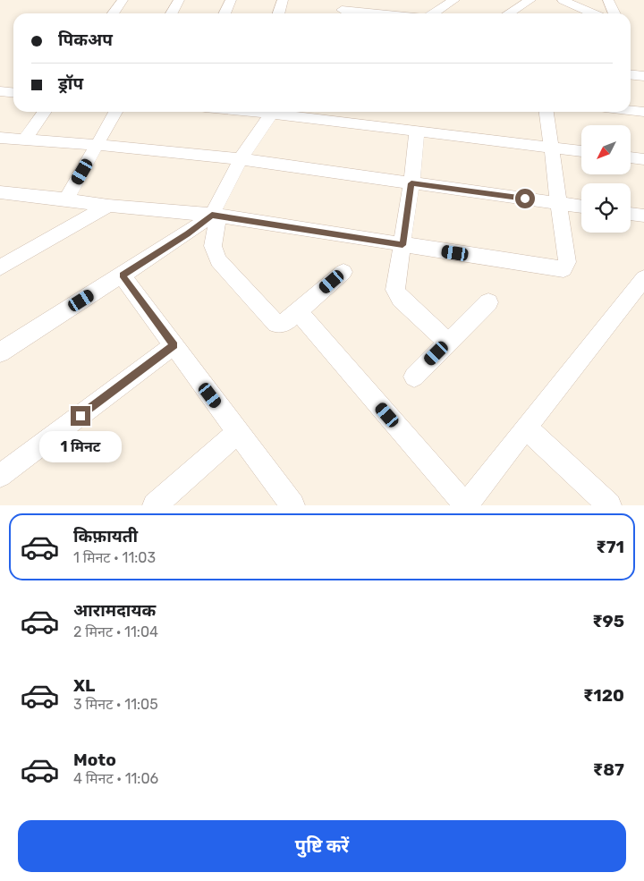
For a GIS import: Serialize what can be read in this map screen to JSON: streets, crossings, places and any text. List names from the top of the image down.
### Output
{
  "north": "bottom left",
  "page": {
    "banner": ["पिकअप", "ड्रॉप"],
    "bubble": "1 मिनट",
    "list": [
      {
        "name": "किफ़ायती",
        "note": "1 मिनट · 11:03",
        "value": "₹71"
      },
      {
        "name": "आरामदायक",
        "note": "2 मिनट · 11:04",
        "value": "₹95"
      },
      {
        "name": "XL",
        "note": "3 मिनट · 11:05",
        "value": "₹120"
      },
      {
        "name": "Moto",
        "note": "4 मिनट · 11:06",
        "value": "₹87"
      }
    ],
    "buttons": "पुष्टि करें"
  }
}
